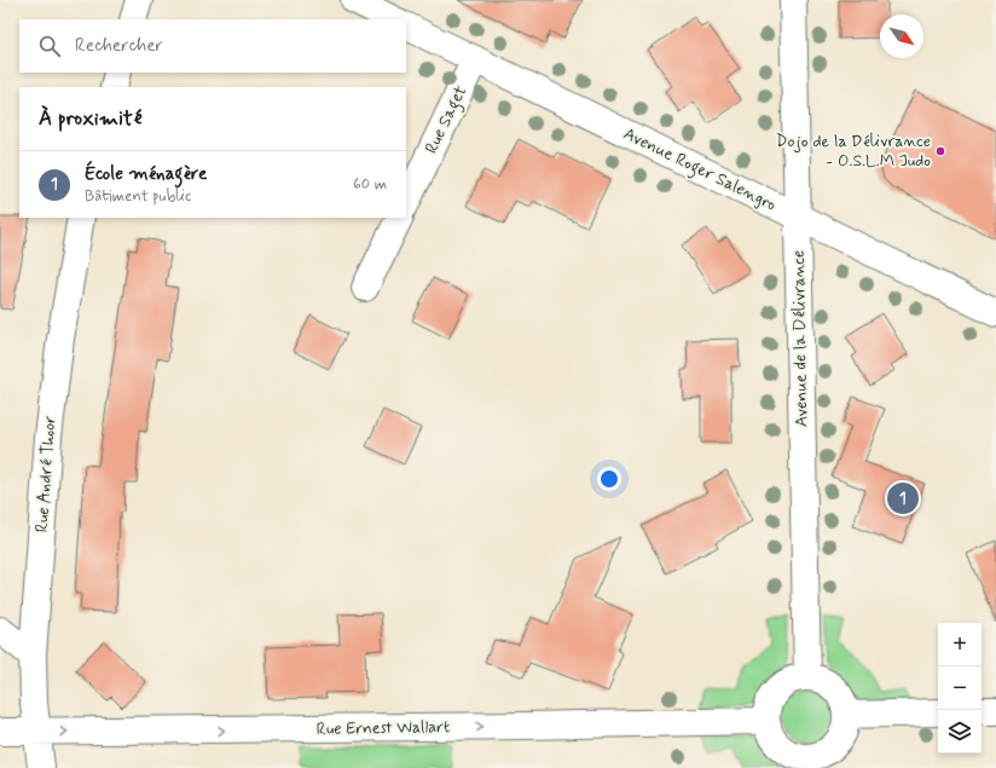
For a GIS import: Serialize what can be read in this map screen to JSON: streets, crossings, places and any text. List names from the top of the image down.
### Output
{
  "streets": {
    "street": [
      "Rue Saget",
      "Avenue Roger Salengro",
      "Avenue de la Délivrance",
      "Rue André Thoor",
      "Rue Ernest Wallart"
    ]
  },
  "crossings": [
    ["Rue Saget", "Avenue Roger Salengro"],
    ["Avenue Roger Salengro", "Avenue de la Délivrance"],
    ["Avenue de la Délivrance", "Rue Ernest Wallart"],
    ["Rue André Thoor", "Rue Ernest Wallart"]
  ],
  "one_way": ["Rue Ernest Wallart"],
  "places": ["Dojo de la Délivrance - O.S.L.M Judo"],
  "north": "bottom right",
  "page": {
    "search": "Rechercher",
    "heading": "À proximité",
    "list": [
      {
        "mark": "1",
        "name": "École ménagère",
        "note": "Bâtiment public",
        "value": "60 m"
      }
    ],
    "pins": "1",
    "map_buttons": ["+", "−"]
  }
}
